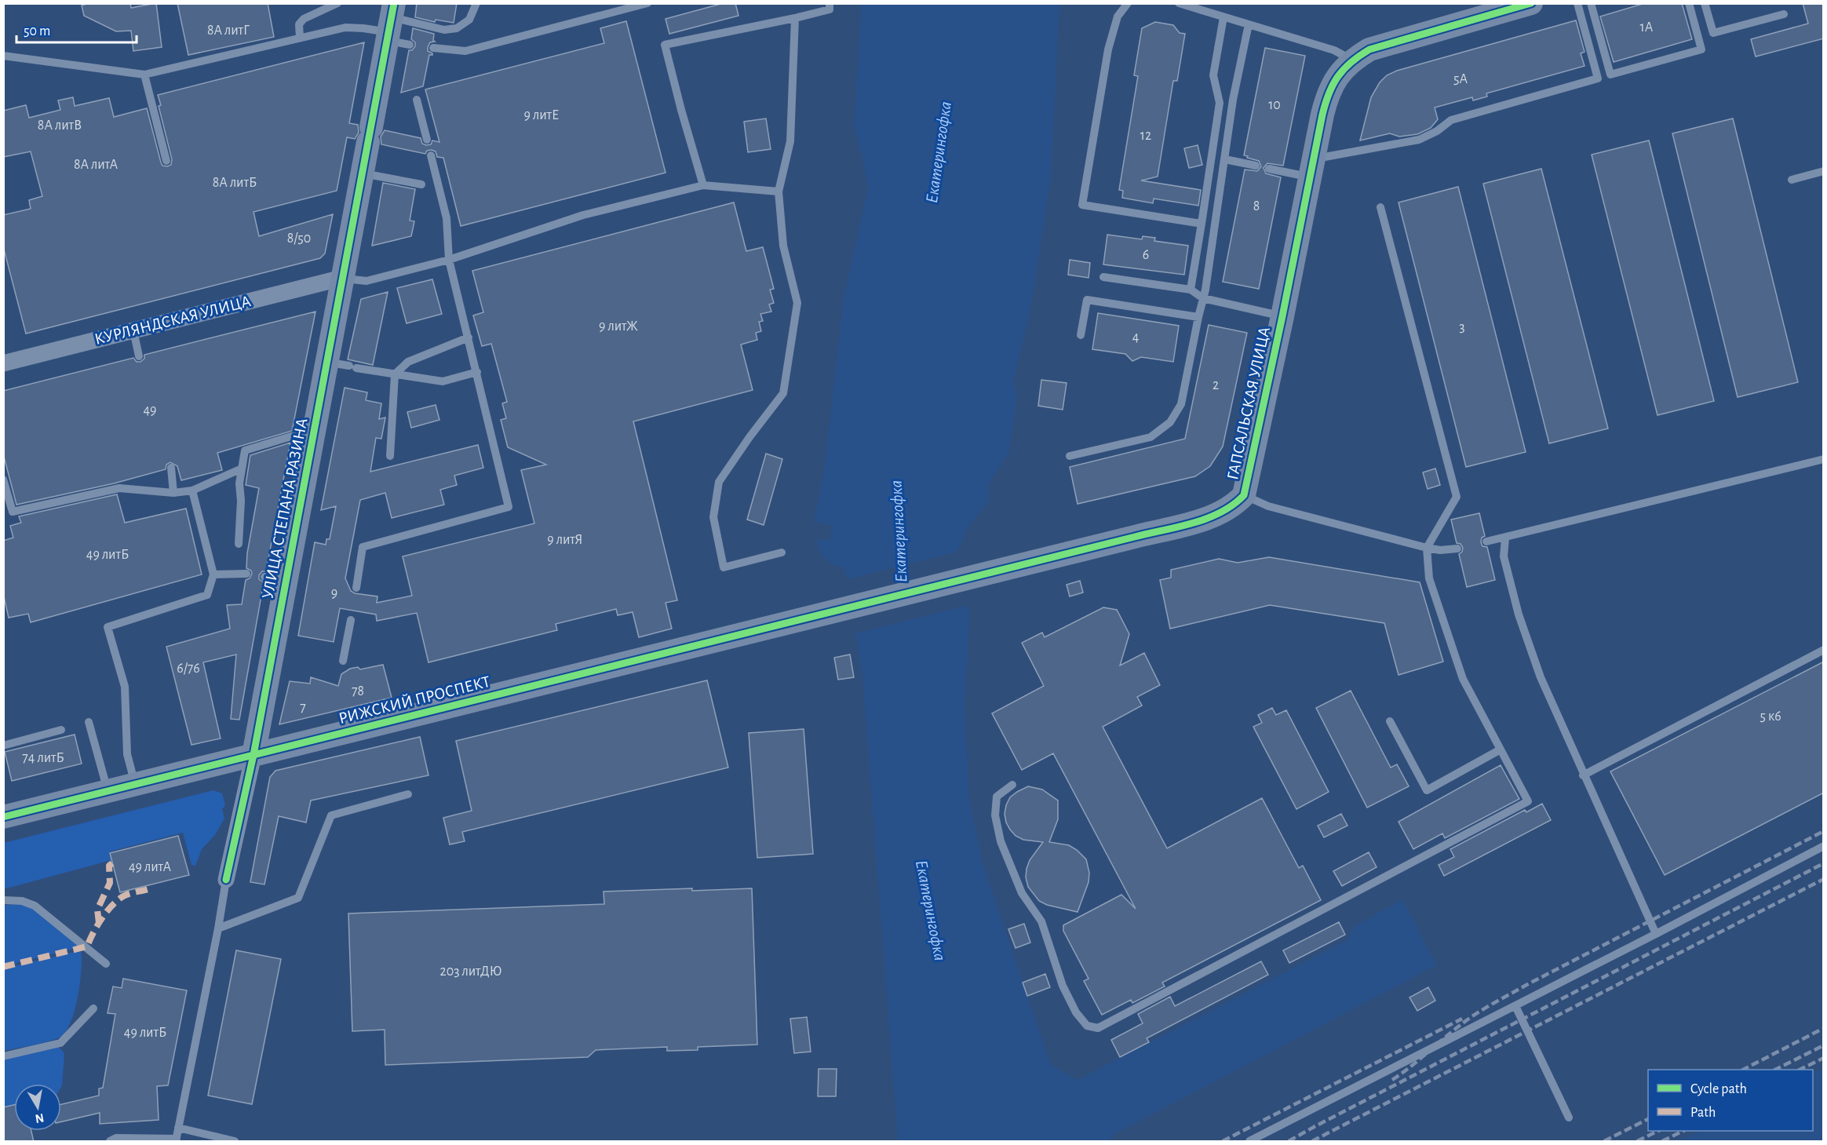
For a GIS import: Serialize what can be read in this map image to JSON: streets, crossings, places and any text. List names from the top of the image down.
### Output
{
  "streets": {
    "street": [
      "КУРЛЯНДСКАЯ УЛИЦА",
      "ГАПСАЛЬСКАЯ УЛИЦА",
      "УЛИЦА СТЕПАНА РАЗИНА",
      "РИЖСКИЙ ПРОСПЕКТ"
    ]
  },
  "crossings": [
    ["КУРЛЯНДСКАЯ УЛИЦА", "УЛИЦА СТЕПАНА РАЗИНА"],
    ["ГАПСАЛЬСКАЯ УЛИЦА", "РИЖСКИЙ ПРОСПЕКТ"],
    ["УЛИЦА СТЕПАНА РАЗИНА", "РИЖСКИЙ ПРОСПЕКТ"]
  ],
  "water": ["Екатерингофка"],
  "house_numbers": [
    "1А",
    "8А литГ",
    "5А",
    "10",
    "9 литЕ",
    "8А литВ",
    "12",
    "8А литА",
    "8А литБ",
    "8",
    "8/50",
    "6",
    "9 литЖ",
    "3",
    "4",
    "2",
    "49",
    "9 литЯ",
    "49 литБ",
    "9",
    "6/76",
    "78",
    "7",
    "5 к6",
    "74 литБ",
    "49 литА",
    "203 литДЮ",
    "49 литБ"
  ],
  "legend": ["Cycle path", "Path"],
  "scale_bar": "50 m",
  "north": "bottom"
}
